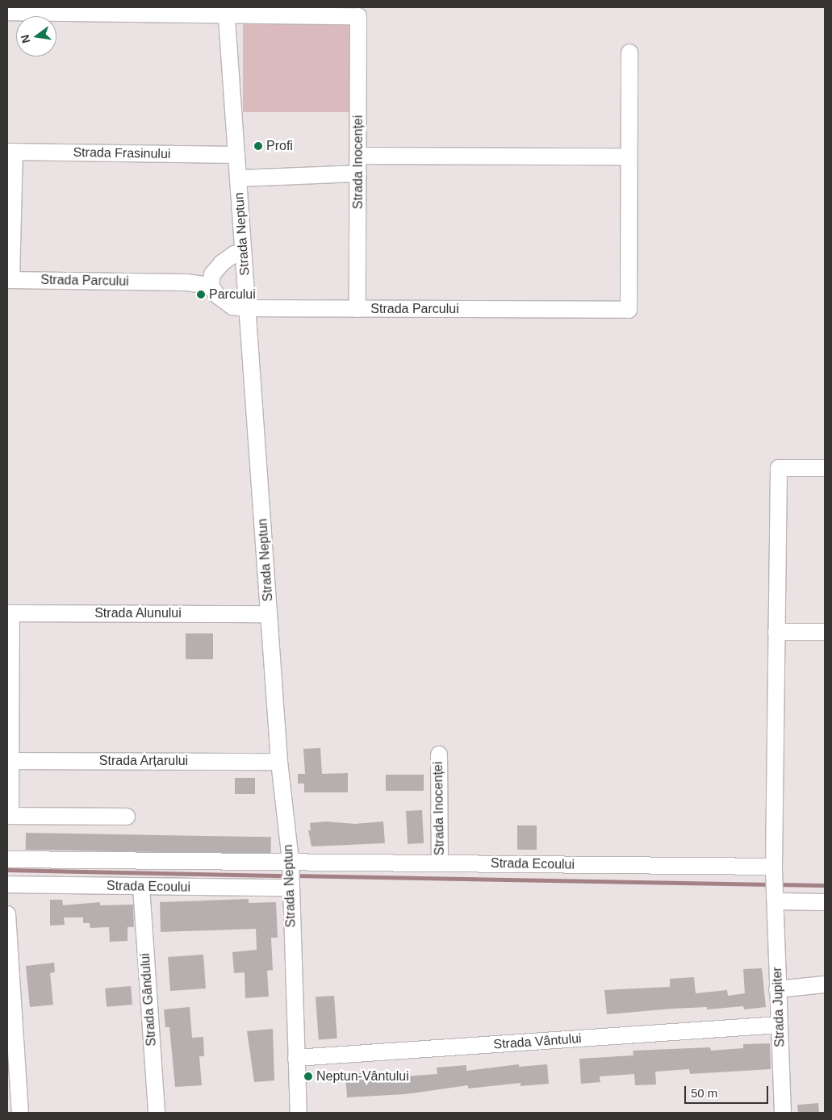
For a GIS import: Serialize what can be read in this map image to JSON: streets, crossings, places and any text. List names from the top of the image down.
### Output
{
  "streets": {
    "street": [
      "Strada Frasinului",
      "Strada Inocenței",
      "Strada Neptun",
      "Strada Parcului",
      "Strada Alunului",
      "Strada Arțarului",
      "Strada Ecoului",
      "Strada Gândului",
      "Strada Jupiter",
      "Strada Vântului"
    ]
  },
  "crossings": [
    ["Strada Frasinului", "Strada Neptun"],
    ["Strada Inocenței", "Strada Neptun"],
    ["Strada Inocenței", "Strada Parcului"],
    ["Strada Inocenței", "Strada Ecoului"],
    ["Strada Neptun", "Strada Parcului"],
    ["Strada Neptun", "Strada Alunului"],
    ["Strada Neptun", "Strada Arțarului"],
    ["Strada Neptun", "Strada Ecoului"],
    ["Strada Neptun", "Strada Vântului"],
    ["Strada Ecoului", "Strada Gândului"],
    ["Strada Ecoului", "Strada Jupiter"],
    ["Strada Jupiter", "Strada Vântului"]
  ],
  "places": ["Profi", "Parcului", "Neptun-Vântului"],
  "scale_bar": "50 m",
  "north": "left"
}
